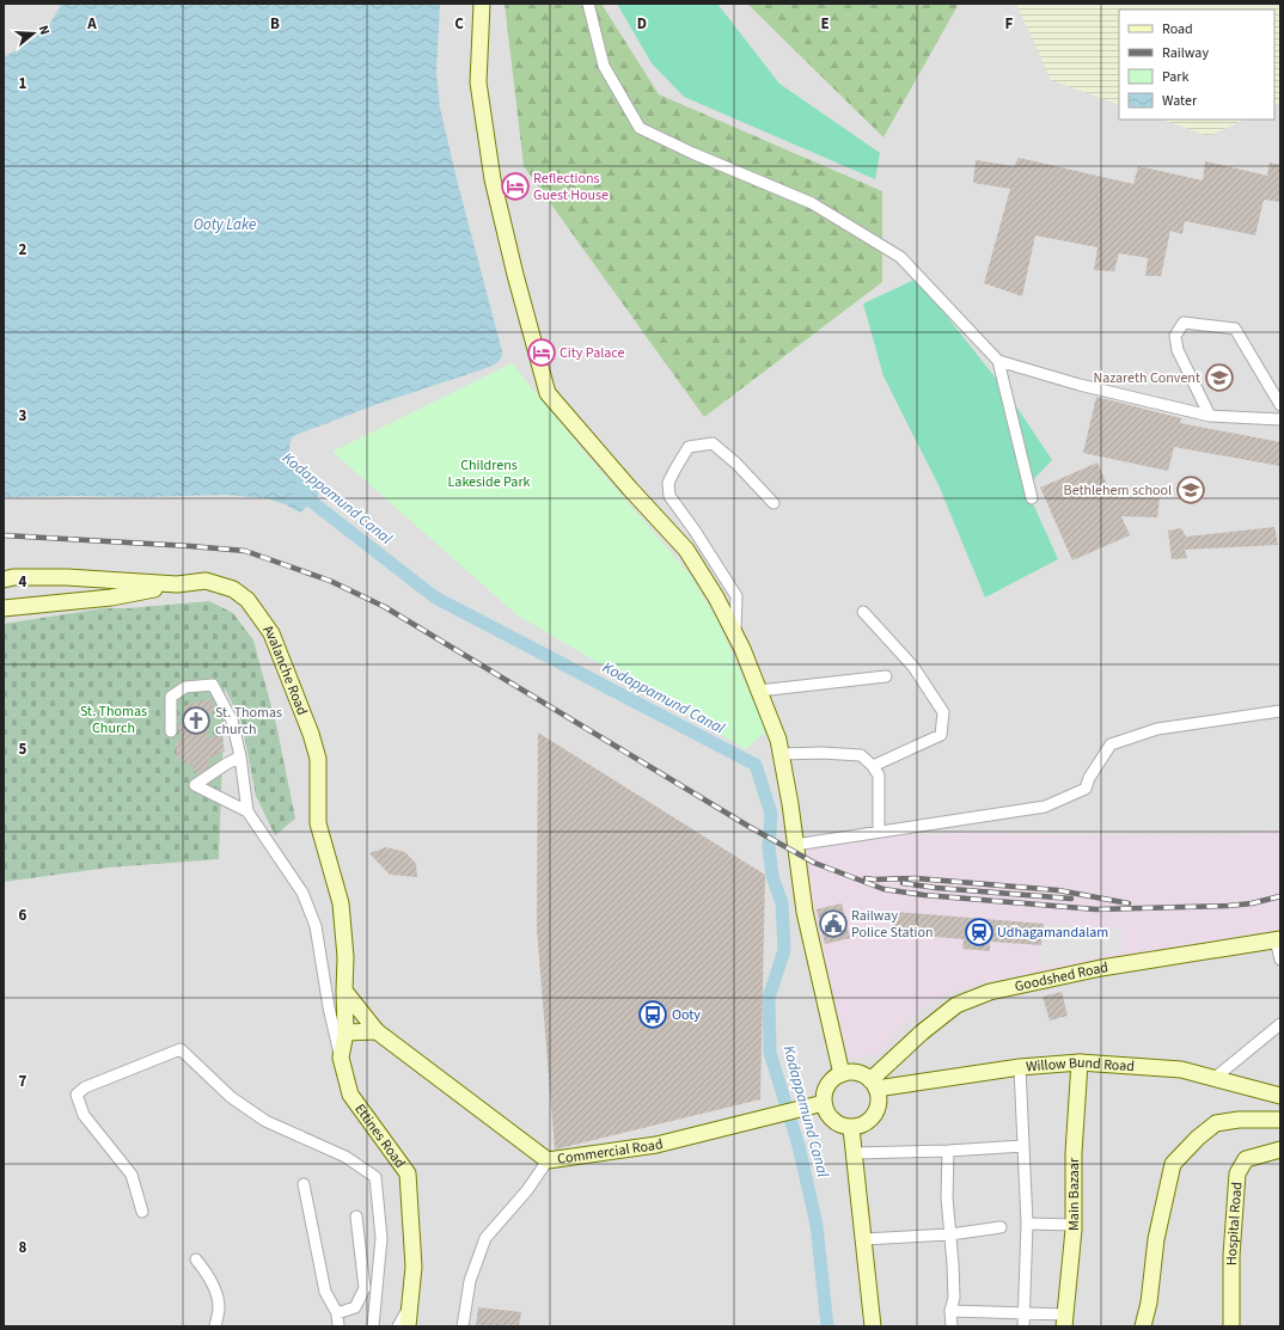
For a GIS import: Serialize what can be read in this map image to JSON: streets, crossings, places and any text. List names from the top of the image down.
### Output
{
  "streets": {
    "street": [
      "Avalanche Road",
      "Goodshed Road",
      "Willow Bund Road",
      "Ettines Road",
      "Commercial Road",
      "Main Bazaar",
      "Hospital Road"
    ]
  },
  "crossings": [
    ["Avalanche Road", "Ettines Road"],
    ["Avalanche Road", "Commercial Road"],
    ["Goodshed Road", "Willow Bund Road"],
    ["Goodshed Road", "Commercial Road"],
    ["Willow Bund Road", "Commercial Road"],
    ["Willow Bund Road", "Main Bazaar"]
  ],
  "water": ["Ooty Lake", "Kodappamund Canal"],
  "parks": ["Childrens Lakeside Park", "St. Thomas Church"],
  "places": {
    "hotel": ["Reflections Guest House", "City Palace"],
    "school or university": ["Nazareth Convent", "Bethlehem school"],
    "church": ["St. Thomas church"],
    "public building": ["Railway Police Station"],
    "station": ["Udhagamandalam"],
    "bus stop": ["Ooty"]
  },
  "legend": [
    "Road",
    "Railway",
    "Park",
    "Water"
  ],
  "north": "right",
  "grid": {
    "columns": [
      "A",
      "B",
      "C",
      "D",
      "E",
      "F"
    ],
    "rows": [
      "1",
      "2",
      "3",
      "4",
      "5",
      "6",
      "7",
      "8"
    ]
  }
}
